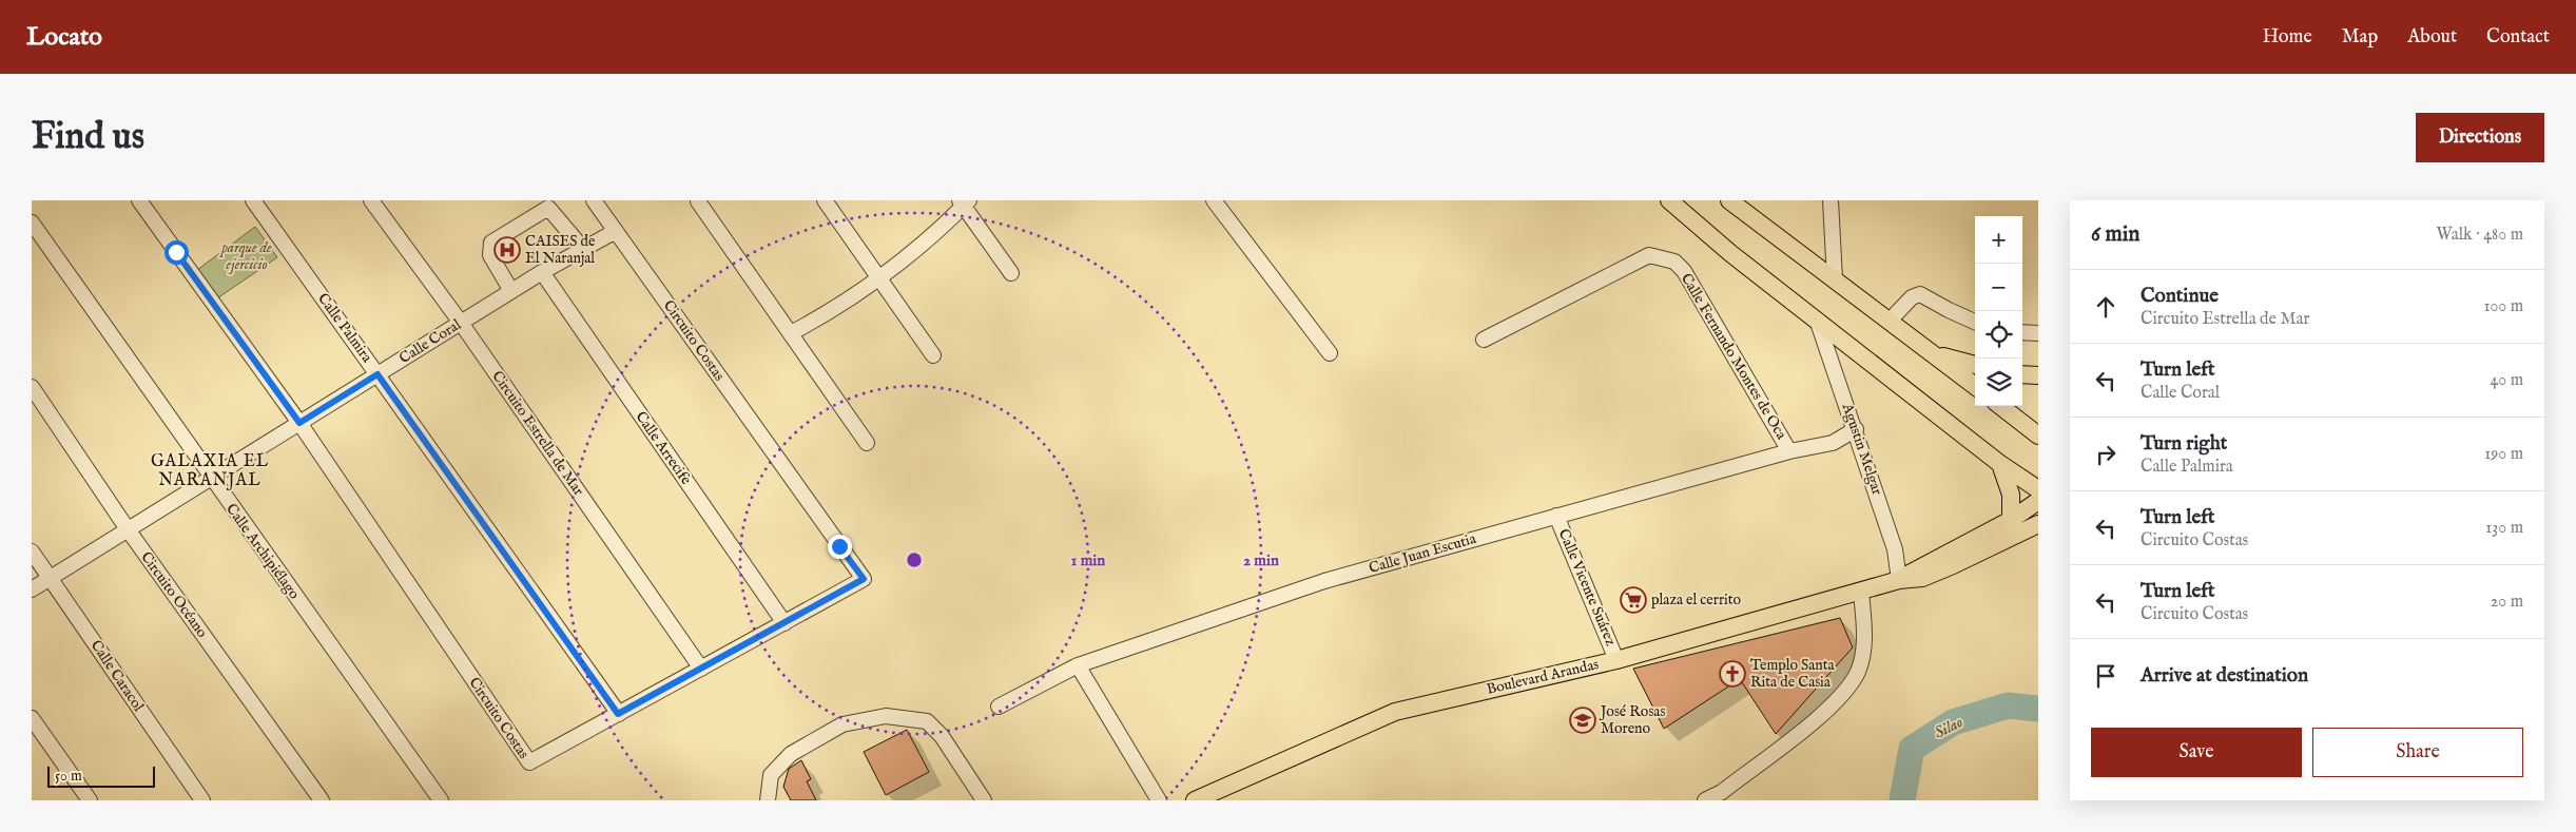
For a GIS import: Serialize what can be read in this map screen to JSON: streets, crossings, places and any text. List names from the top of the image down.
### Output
{
  "streets": {
    "main road": ["Boulevard Arandas"],
    "street": [
      "Calle Palmira",
      "Circuito Costas",
      "Calle Coral",
      "Calle Fernando Montes de Oca",
      "Circuito Estrella de Mar",
      "Calle Arrecife",
      "Agustin Melgar",
      "Calle Archipiélago",
      "Calle Juan Escutia",
      "Calle Vicente Suárez",
      "Circuito Océano",
      "Calle Caracol"
    ]
  },
  "crossings": [
    ["Calle Palmira", "Circuito Costas"],
    ["Calle Palmira", "Calle Coral"],
    ["Circuito Costas", "Calle Coral"],
    ["Circuito Costas", "Circuito Estrella de Mar"],
    ["Circuito Costas", "Calle Arrecife"],
    ["Calle Coral", "Circuito Estrella de Mar"],
    ["Calle Coral", "Calle Arrecife"],
    ["Calle Coral", "Calle Archipiélago"],
    ["Calle Coral", "Circuito Océano"],
    ["Calle Coral", "Calle Caracol"],
    ["Calle Fernando Montes de Oca", "Calle Juan Escutia"],
    ["Agustin Melgar", "Calle Juan Escutia"],
    ["Agustin Melgar", "Boulevard Arandas"],
    ["Calle Juan Escutia", "Calle Vicente Suárez"],
    ["Calle Vicente Suárez", "Boulevard Arandas"]
  ],
  "districts": ["GALAXIA EL NARANJAL"],
  "water": ["Silao"],
  "parks": ["parque de ejercicio"],
  "places": {
    "hospital": ["CAISES de El Naranjal"],
    "supermarket": ["plaza el cerrito"],
    "church": ["Templo Santa Rita de Casia"],
    "school or university": ["José Rosas Moreno"]
  },
  "scale_bar": "50 m",
  "page": {
    "header": "Locato",
    "nav": [
      "Home",
      "Map",
      "About",
      "Contact"
    ],
    "buttons": [
      "Directions",
      ["Save", "Share"]
    ],
    "title": "Find us",
    "heading": ["6 min", "Walk · 480 m"],
    "map_buttons": ["+", "−"],
    "list": [
      ["Continue", "Circuito Estrella de Mar", "100 m"],
      ["Turn left", "Calle Coral", "40 m"],
      ["Turn right", "Calle Palmira", "190 m"],
      ["Turn left", "Circuito Costas", "130 m"],
      ["Turn left", "Circuito Costas", "20 m"],
      "Arrive at destination"
    ],
    "scale": "50 m"
  },
  "rings": ["1 min", "2 min"]
}
